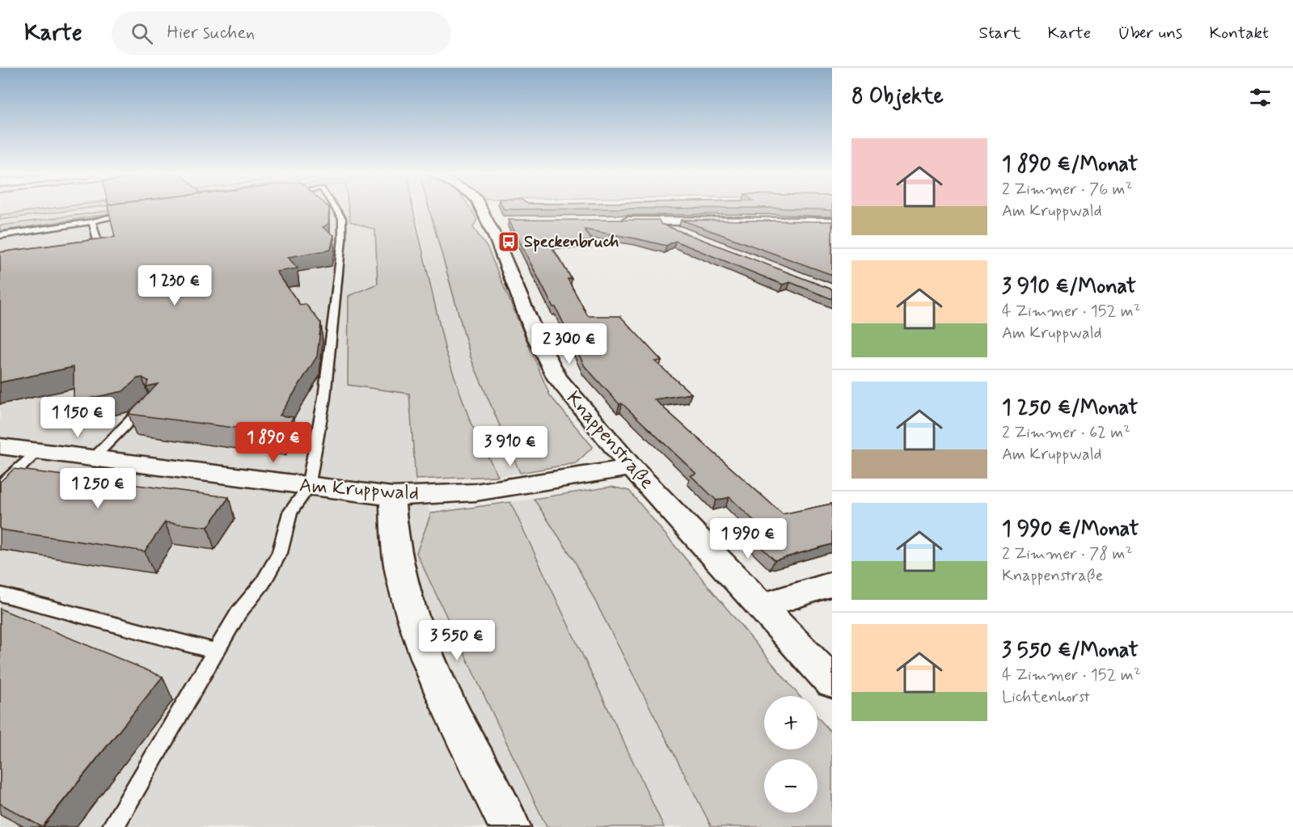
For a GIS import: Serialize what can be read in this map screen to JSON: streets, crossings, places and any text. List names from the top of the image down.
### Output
{
  "streets": {
    "street": ["Knappenstraße", "Am Kruppwald"]
  },
  "crossings": [
    ["Knappenstraße", "Am Kruppwald"]
  ],
  "places": {
    "bus stop": ["Speckenbruch"]
  },
  "page": {
    "header": "Karte",
    "search": "Hier suchen",
    "nav": [
      "Start",
      "Karte",
      "Über uns",
      "Kontakt"
    ],
    "heading": "8 Objekte",
    "list": [
      {
        "name": "1 890 €/Monat",
        "note": "2 Zimmer · 76 m² · Am Kruppwald"
      },
      {
        "name": "3 910 €/Monat",
        "note": "4 Zimmer · 152 m² · Am Kruppwald"
      },
      {
        "name": "1 250 €/Monat",
        "note": "2 Zimmer · 62 m² · Am Kruppwald"
      },
      {
        "name": "1 990 €/Monat",
        "note": "2 Zimmer · 78 m² · Knappenstraße"
      },
      {
        "name": "3 550 €/Monat",
        "note": "4 Zimmer · 152 m² · Lichtenhorst"
      }
    ],
    "price": [
      "1 230 €",
      "2 300 €",
      "1 150 €",
      "1 890 €",
      "3 910 €",
      "1 250 €",
      "1 990 €",
      "3 550 €"
    ],
    "map_buttons": ["+", "−"]
  }
}
